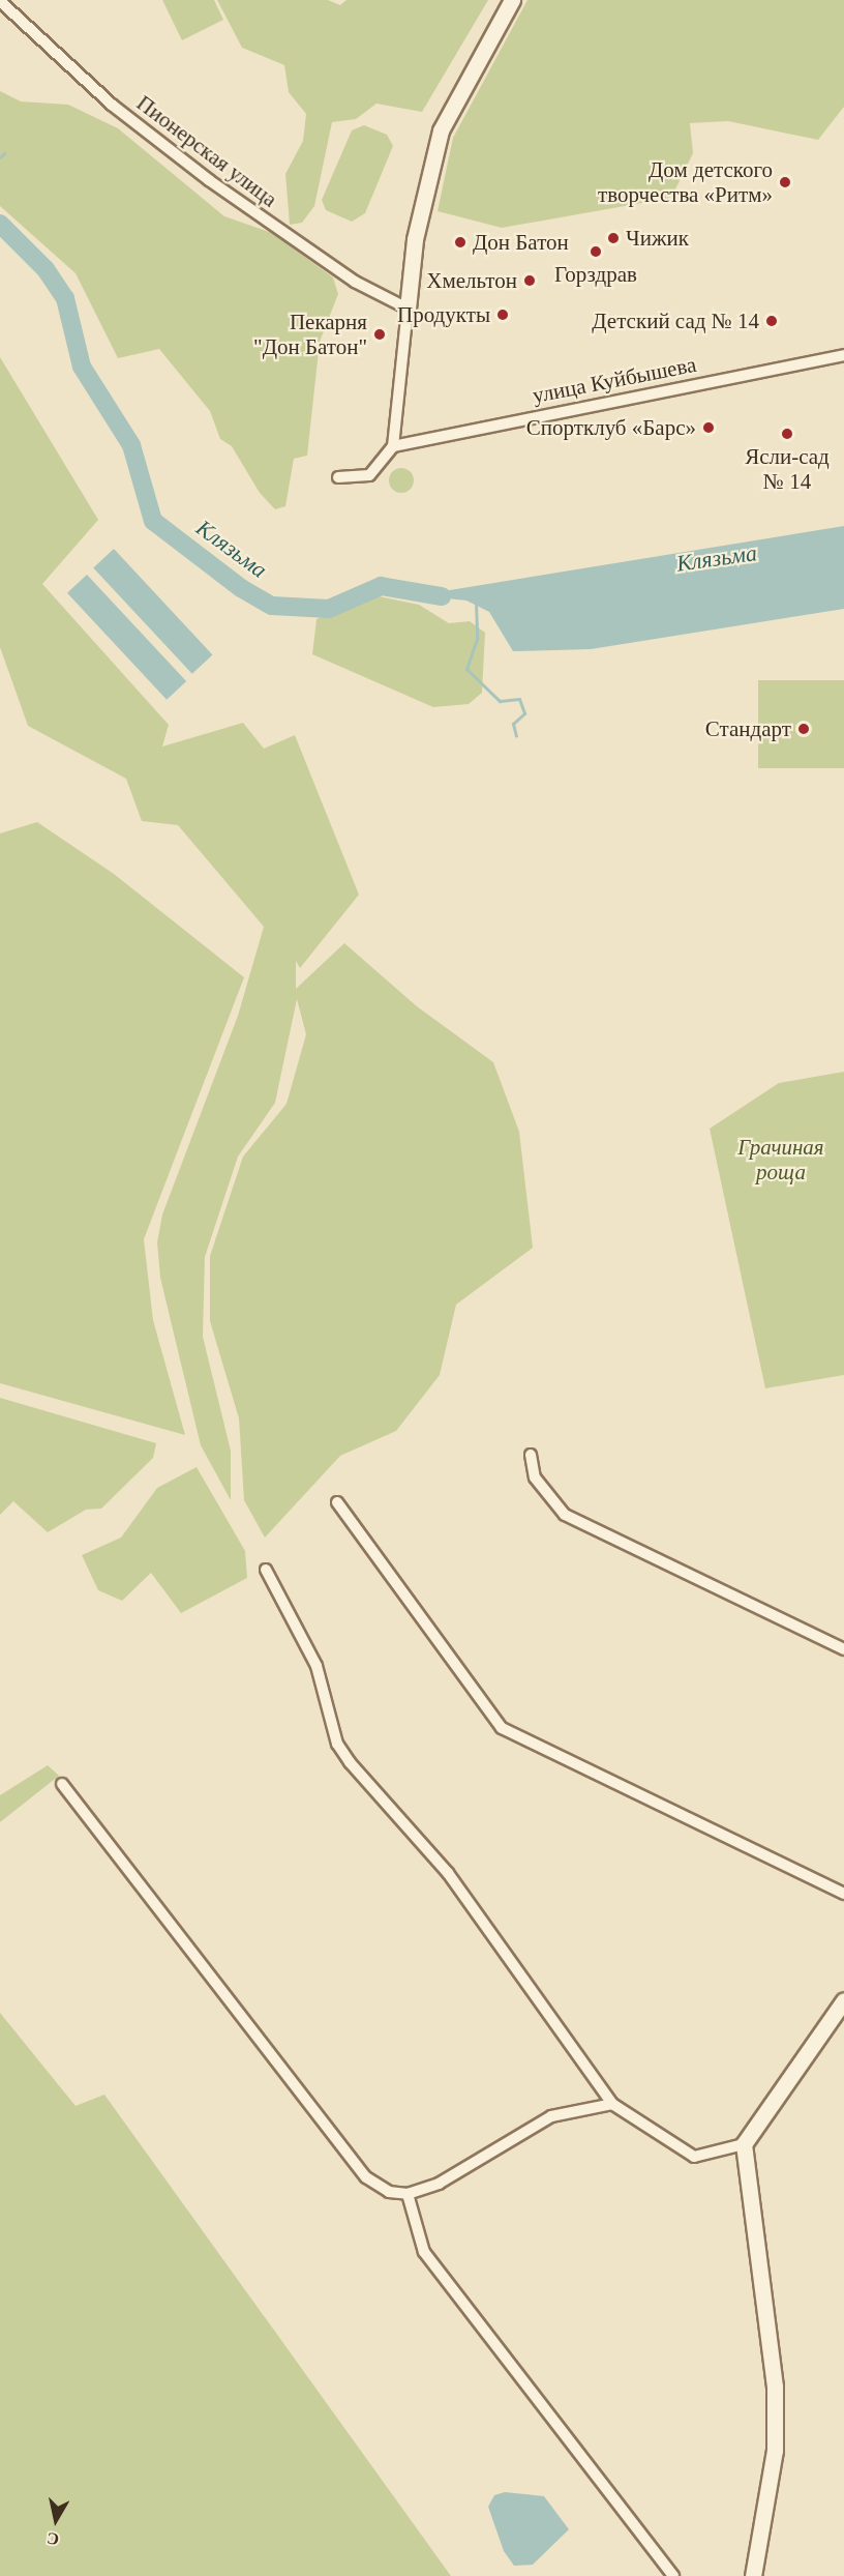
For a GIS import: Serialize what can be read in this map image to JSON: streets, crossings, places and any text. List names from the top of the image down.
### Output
{
  "streets": {
    "street": ["Пионерская улица", "улица Куйбышева"]
  },
  "water": ["Клязьма"],
  "parks": ["Грачиная роща"],
  "places": [
    "Дом детского творчества «Ритм»",
    "Чижик",
    "Дон Батон",
    "Горздрав",
    "Хмельтон",
    "Продукты",
    "Детский сад № 14",
    "Пекарня \"Дон Батон\"",
    "Спортклуб «Барс»",
    "Ясли-сад № 14",
    "Стандарт"
  ],
  "north": "bottom"
}
